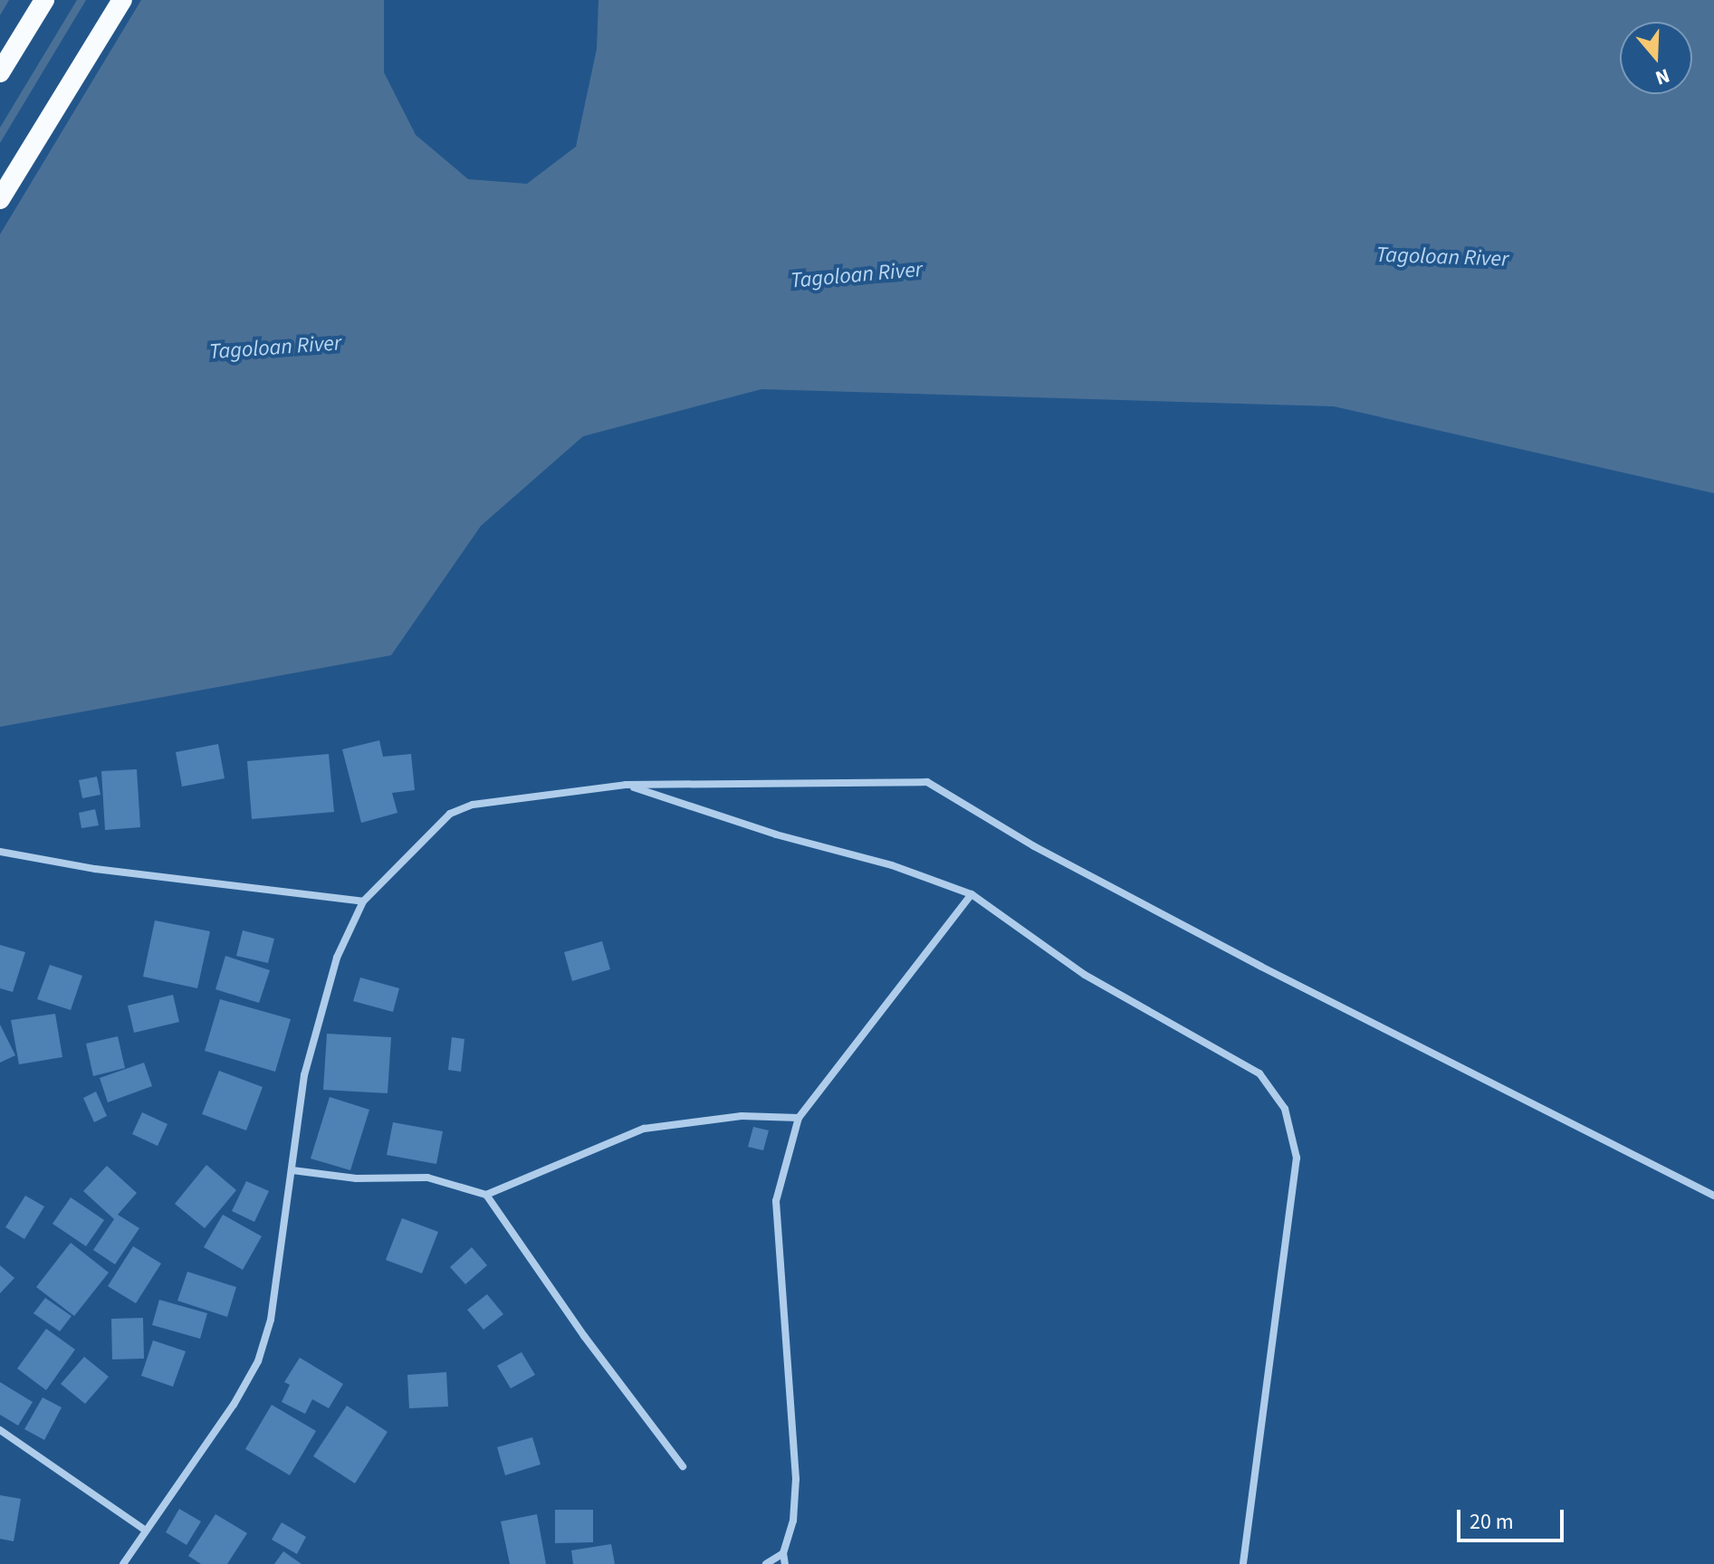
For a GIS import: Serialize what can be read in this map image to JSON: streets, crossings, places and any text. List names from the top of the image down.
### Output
{
  "water": ["Tagoloan River"],
  "scale_bar": "20 m",
  "north": "bottom"
}
